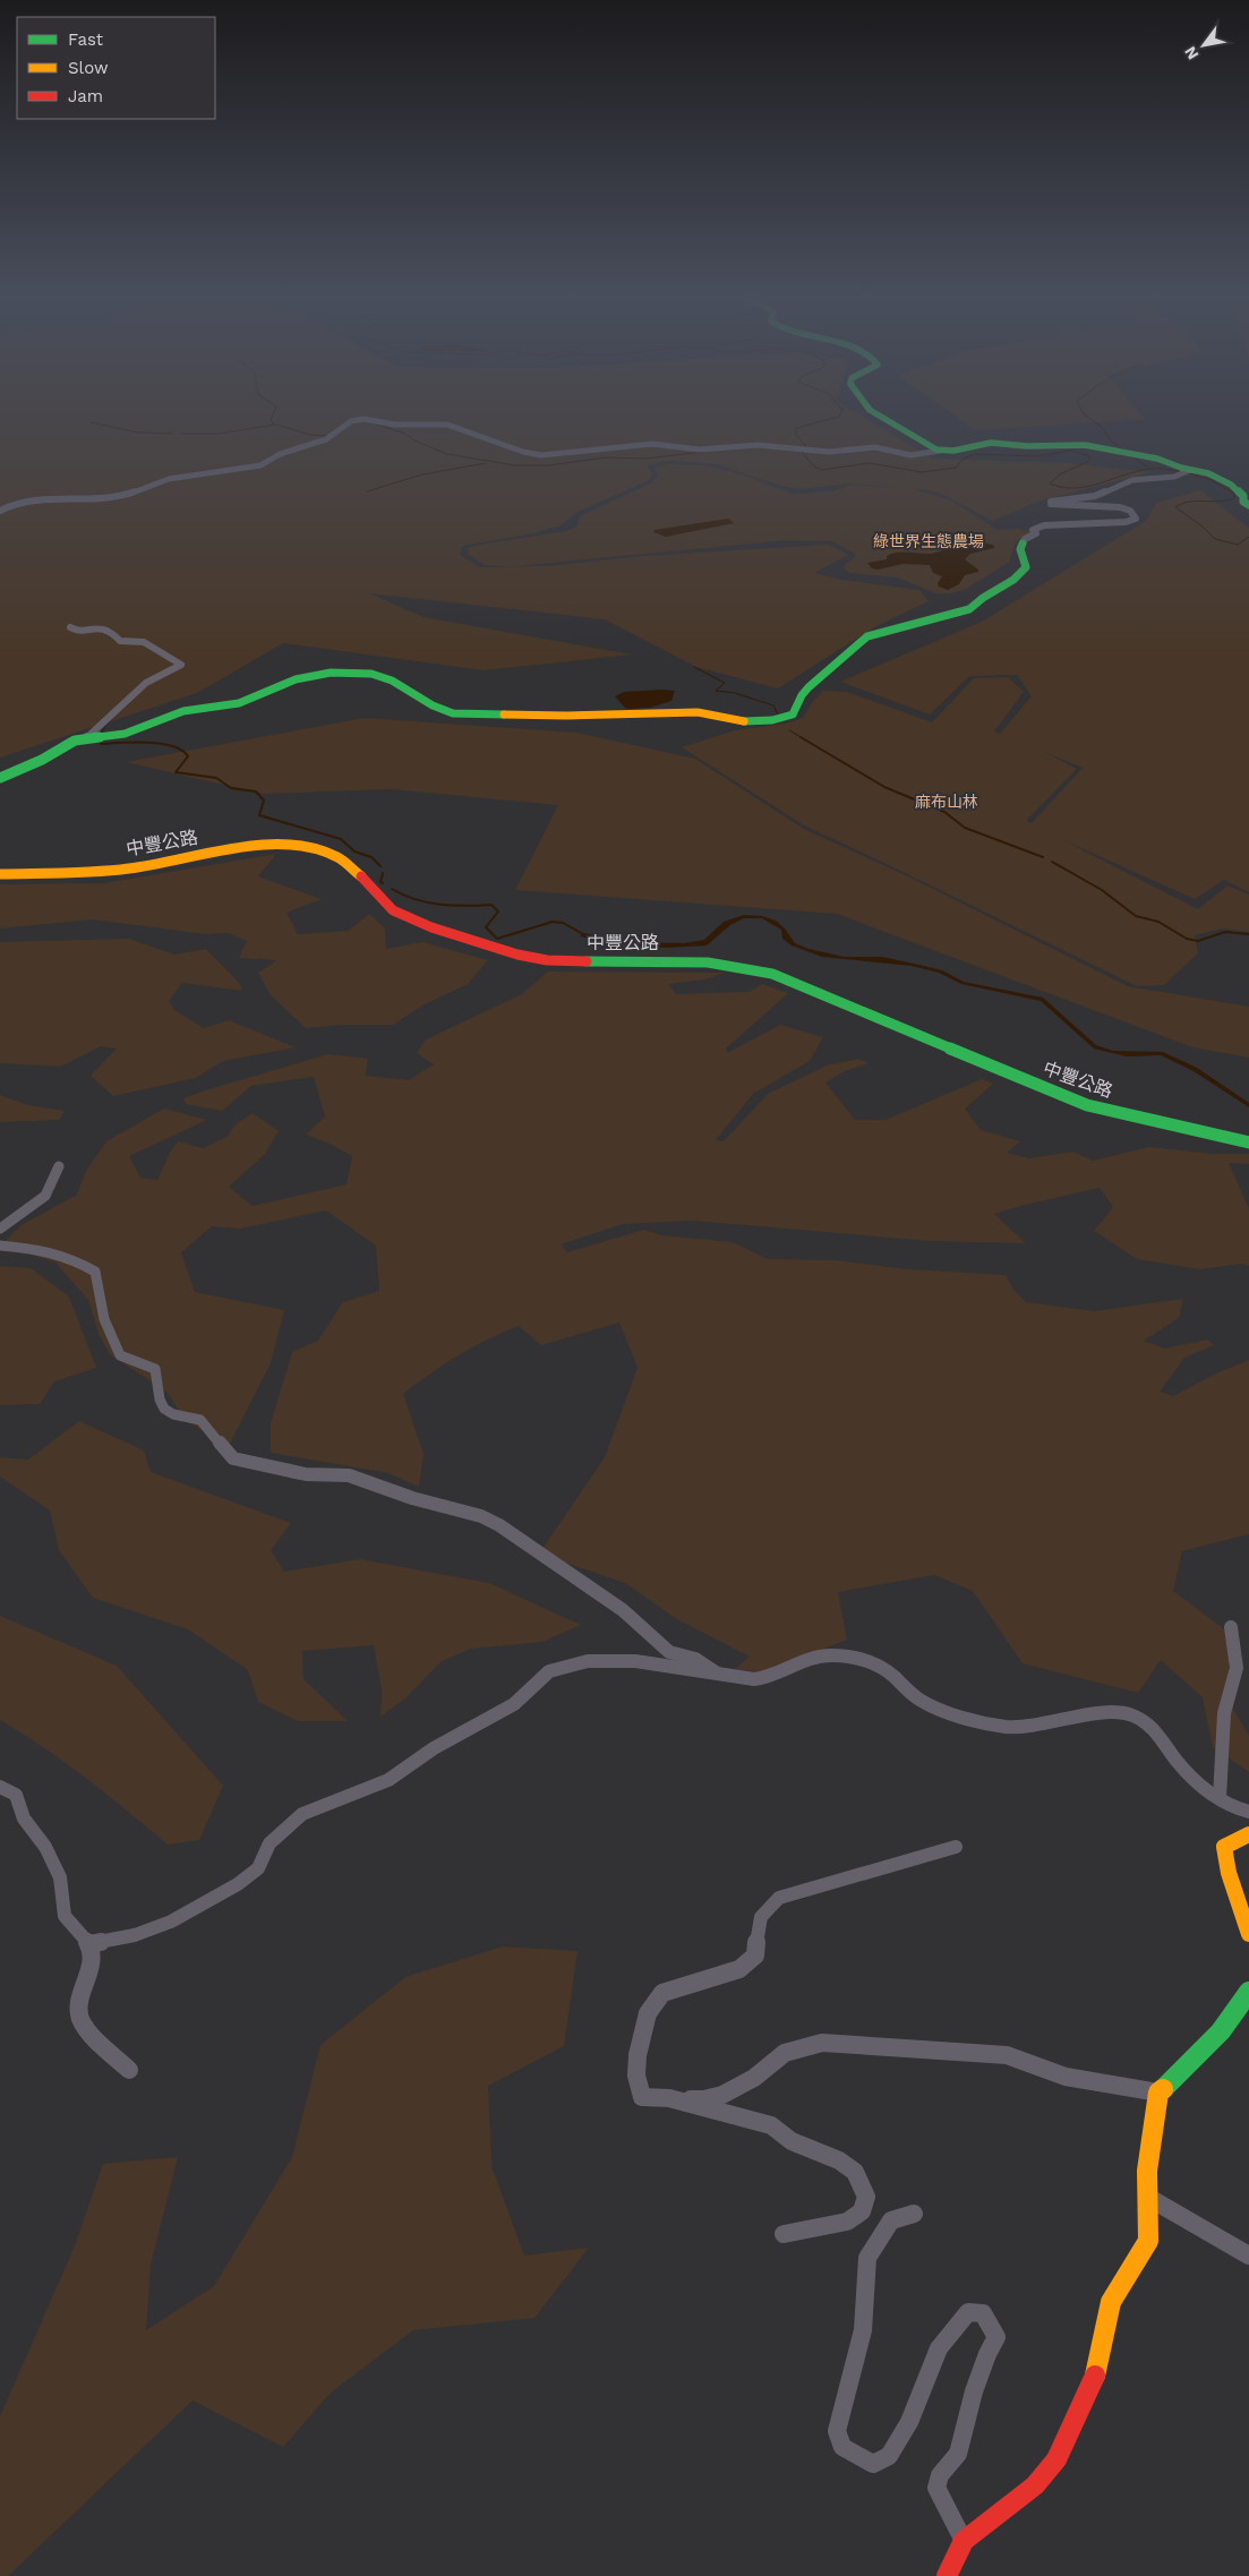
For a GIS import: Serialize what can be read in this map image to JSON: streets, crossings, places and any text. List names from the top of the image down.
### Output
{
  "streets": {
    "street": ["中豐公路"]
  },
  "parks": ["綠世界生態農場", "麻布山林"],
  "legend": ["Fast", "Slow", "Jam"],
  "north": "bottom left"
}
